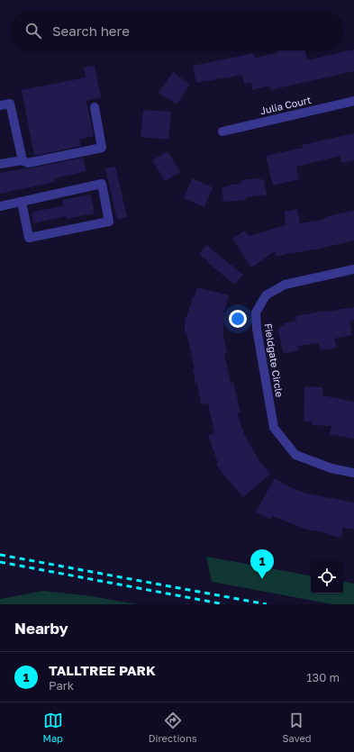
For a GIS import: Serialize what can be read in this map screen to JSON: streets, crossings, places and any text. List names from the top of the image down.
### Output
{
  "streets": {
    "street": ["Julia Court", "Fieldgate Circle"]
  },
  "page": {
    "search": "Search here",
    "pins": "1",
    "heading": "Nearby",
    "list": [
      {
        "mark": "1",
        "name": "TALLTREE PARK",
        "note": "Park",
        "value": "130 m"
      }
    ],
    "nav": ["Map", "Directions", "Saved"]
  }
}
